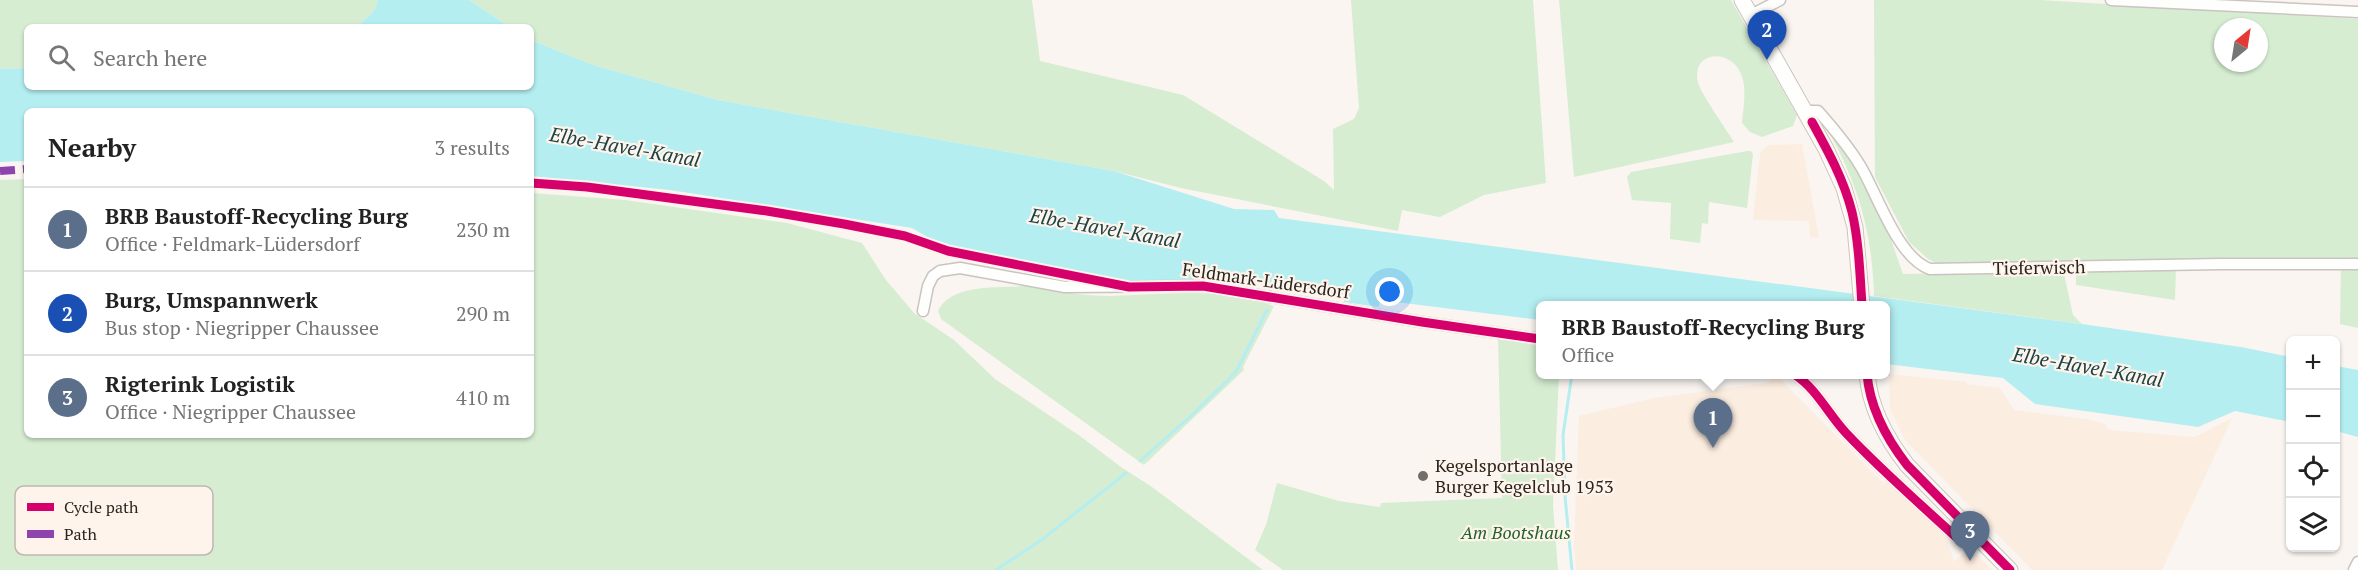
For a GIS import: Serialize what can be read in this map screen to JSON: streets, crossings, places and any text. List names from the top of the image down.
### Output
{
  "streets": {
    "street": ["Tieferwisch", "Feldmark-Lüdersdorf"]
  },
  "water": ["Elbe-Havel-Kanal"],
  "parks": ["Am Bootshaus"],
  "places": ["Kegelsportanlage Burger Kegelclub 1953"],
  "legend": ["Cycle path", "Path"],
  "north": "top right",
  "page": {
    "pins": ["2", "1", "3"],
    "search": "Search here",
    "heading": ["Nearby", "3 results"],
    "list": [
      {
        "mark": "1",
        "name": "BRB Baustoff-Recycling Burg",
        "note": "Office · Feldmark-Lüdersdorf",
        "value": "230 m"
      },
      {
        "mark": "2",
        "name": "Burg, Umspannwerk",
        "note": "Bus stop · Niegripper Chaussee",
        "value": "290 m"
      },
      {
        "mark": "3",
        "name": "Rigterink Logistik",
        "note": "Office · Niegripper Chaussee",
        "value": "410 m"
      }
    ],
    "popup": ["BRB Baustoff-Recycling Burg", "Office"],
    "map_buttons": ["+", "−"]
  }
}
